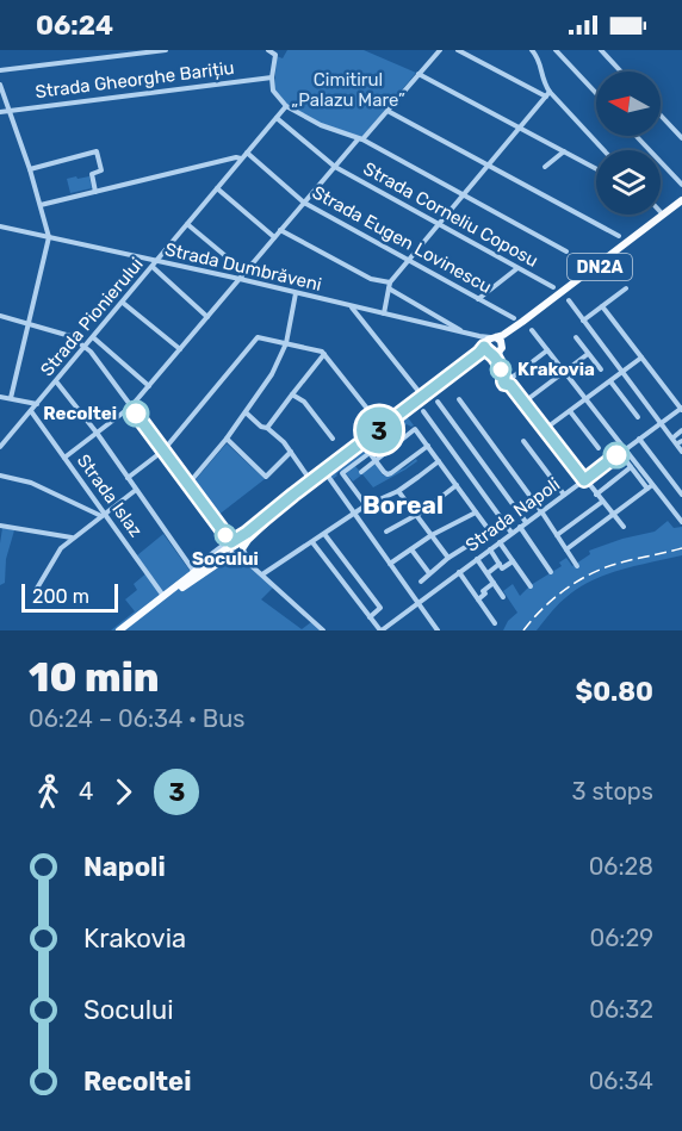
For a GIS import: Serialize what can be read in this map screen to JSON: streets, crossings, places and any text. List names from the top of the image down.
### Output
{
  "streets": {
    "main road": ["DN2A"],
    "street": [
      "Strada Gheorghe Barițiu",
      "Strada Corneliu Coposu",
      "Strada Eugen Lovinescu",
      "Strada Dumbrăveni",
      "Strada Pionierului",
      "Strada Islaz",
      "Strada Napoli"
    ]
  },
  "crossings": [
    ["Strada Corneliu Coposu", "Strada Pionierului"],
    ["Strada Eugen Lovinescu", "Strada Pionierului"],
    ["Strada Dumbrăveni", "DN2A"],
    ["Strada Dumbrăveni", "Strada Pionierului"],
    ["DN2A", "Strada Islaz"],
    ["Strada Pionierului", "Strada Islaz"]
  ],
  "districts": ["Boreal"],
  "parks": ["Cimitirul „Palazu Mare”"],
  "places": ["Krakovia", "Recoltei", "Socului"],
  "lines": ["bus line 3"],
  "scale_bar": "200 m",
  "north": "left",
  "page": {
    "status": "06:24",
    "on_map": "3",
    "scale": "200 m",
    "heading": ["10 min", "06:24 – 06:34 · Bus", "$0.80"],
    "legs": ["4", "3", "3 stops"],
    "list": [
      {
        "name": "Napoli",
        "value": "06:28"
      },
      {
        "name": "Krakovia",
        "value": "06:29"
      },
      {
        "name": "Socului",
        "value": "06:32"
      },
      {
        "name": "Recoltei",
        "value": "06:34"
      }
    ]
  }
}
